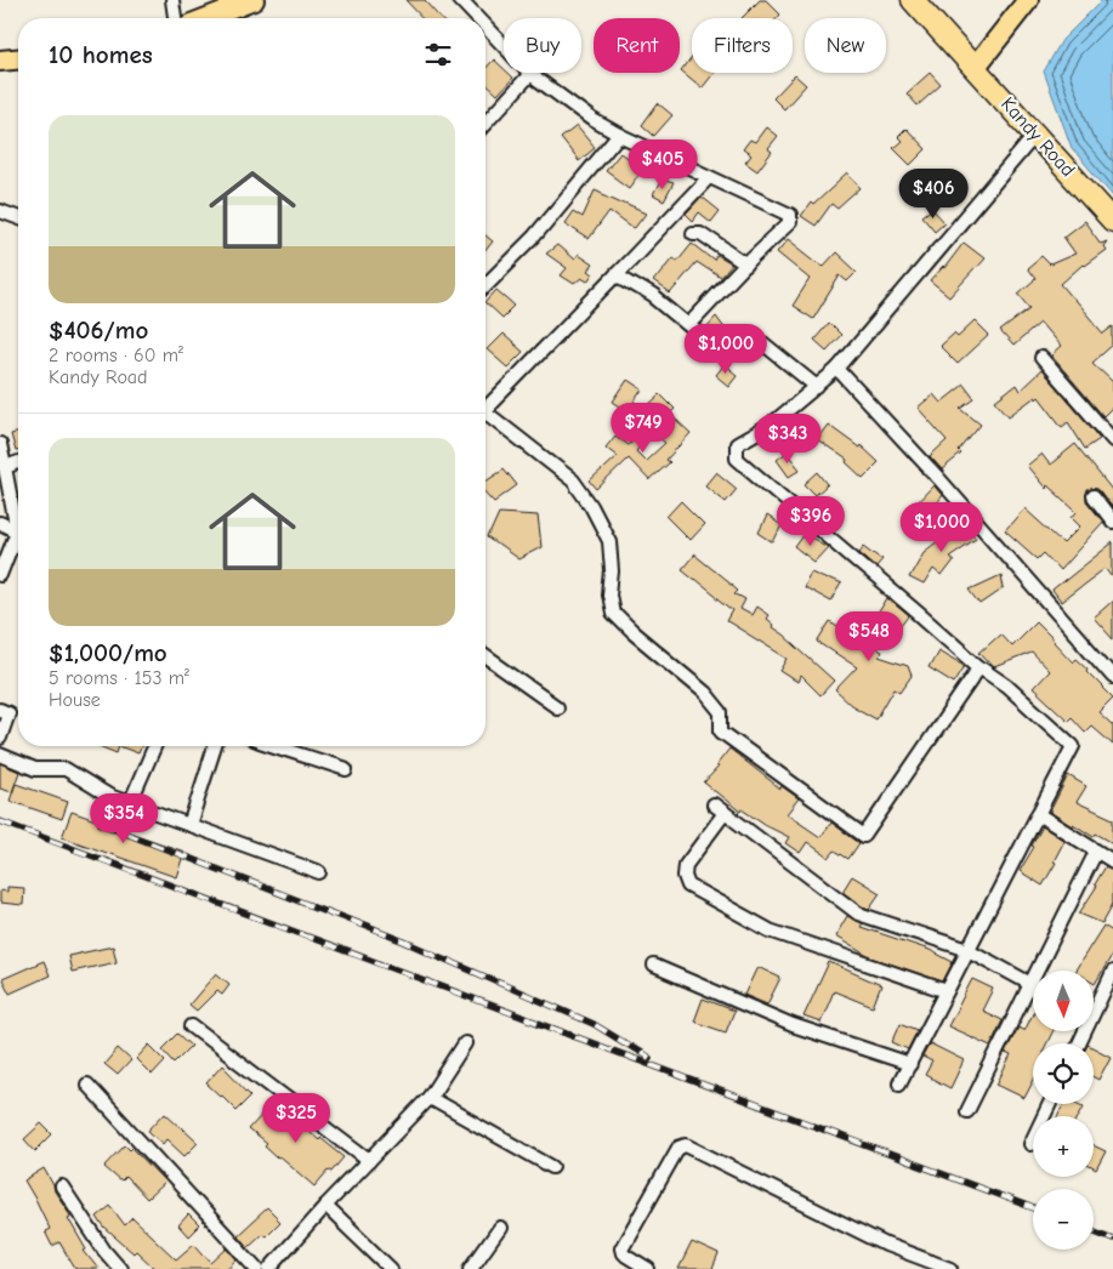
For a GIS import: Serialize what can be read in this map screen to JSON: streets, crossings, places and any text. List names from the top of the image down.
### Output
{
  "streets": {
    "highway": ["Kandy Road"]
  },
  "north": "bottom",
  "page": {
    "chip": [
      "Buy",
      "Rent",
      "Filters",
      "New"
    ],
    "heading": "10 homes",
    "list": [
      {
        "name": "$406/mo",
        "note": "2 rooms · 60 m² · Kandy Road"
      },
      {
        "name": "$1,000/mo",
        "note": "5 rooms · 153 m² · House"
      }
    ],
    "price": [
      "$405",
      "$406",
      "$1,000",
      "$749",
      "$343",
      "$396",
      "$1,000",
      "$548",
      "$354",
      "$325"
    ],
    "map_buttons": ["+", "−"]
  }
}
